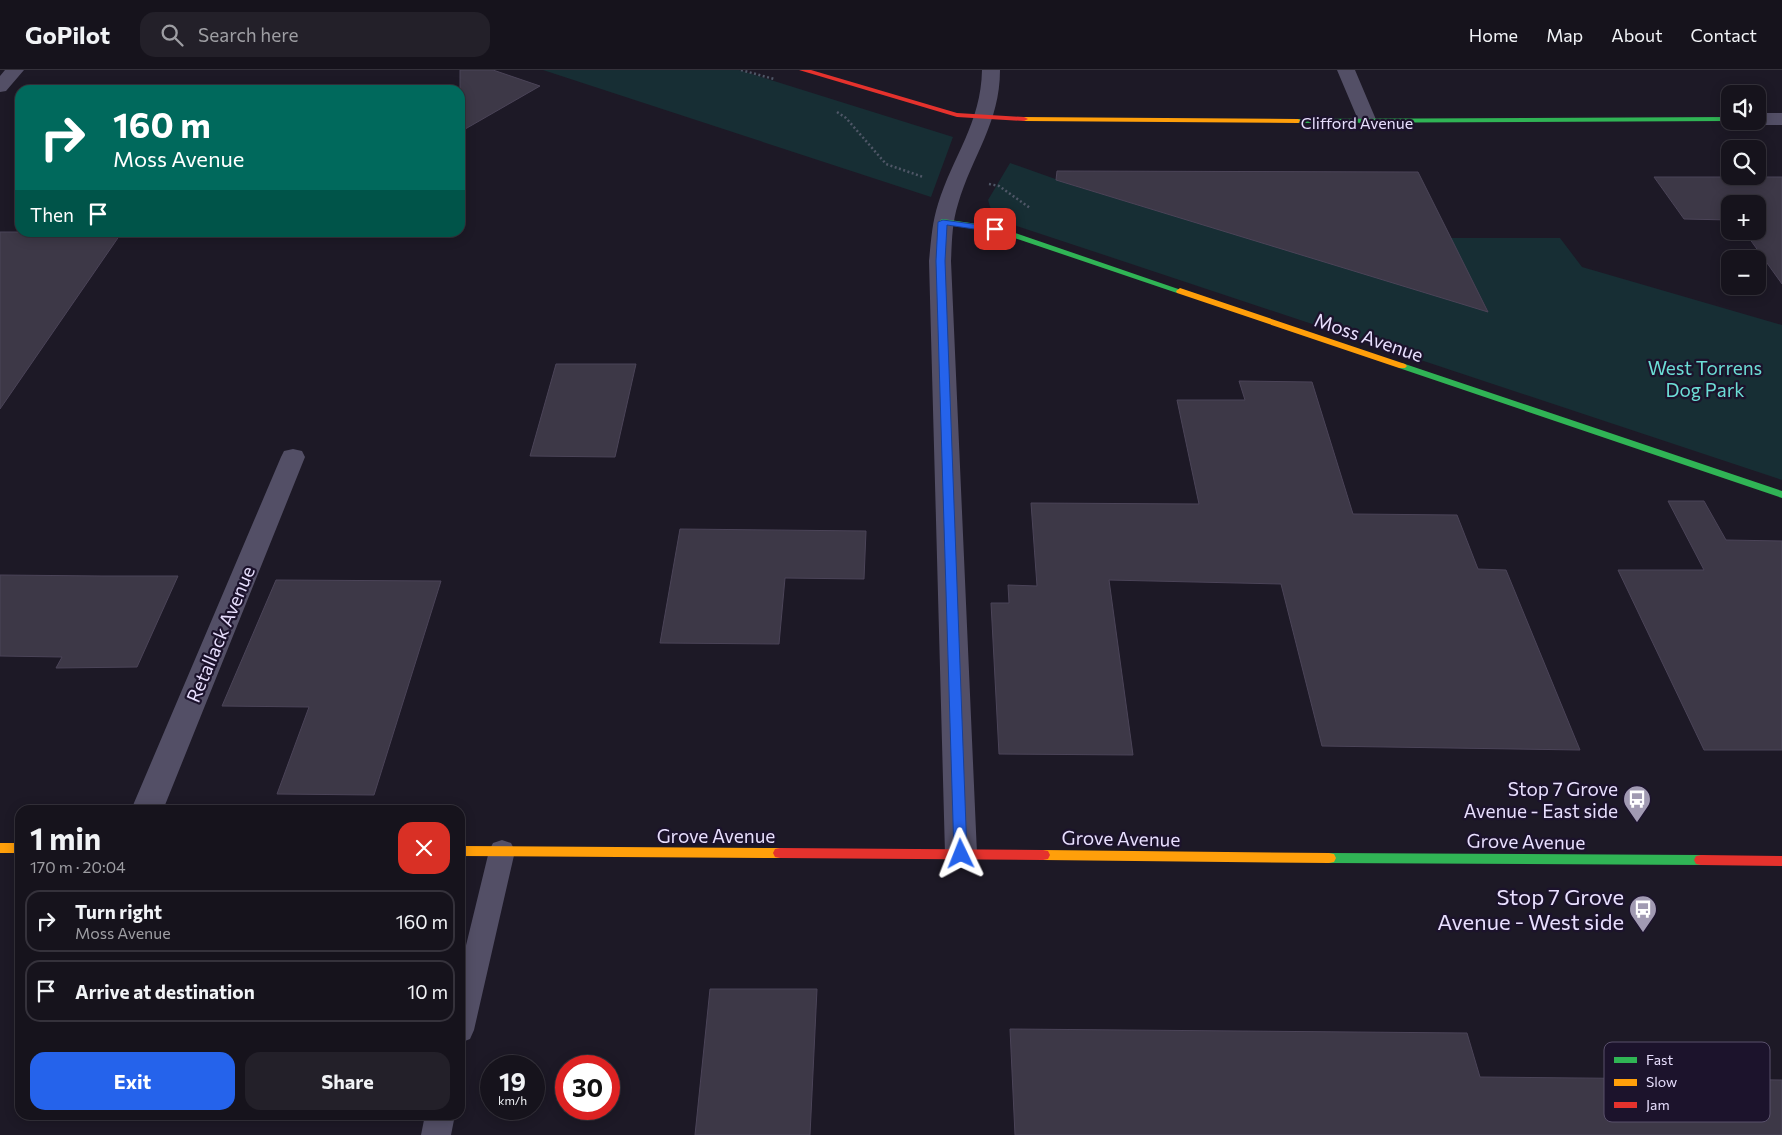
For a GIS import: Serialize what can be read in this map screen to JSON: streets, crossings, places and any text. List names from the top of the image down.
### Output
{
  "streets": {
    "street": [
      "Clifford Avenue",
      "Moss Avenue",
      "Retallack Avenue",
      "Grove Avenue"
    ]
  },
  "parks": ["West Torrens Dog Park"],
  "places": {
    "bus stop": ["Stop 7 Grove Avenue - East side", "Stop 7 Grove Avenue - West side"]
  },
  "legend": ["Fast", "Slow", "Jam"],
  "page": {
    "header": "GoPilot",
    "search": "Search here",
    "nav": [
      "Home",
      "Map",
      "About",
      "Contact"
    ],
    "map_buttons": ["+", "−"],
    "turn": ["160 m", "Moss Avenue"],
    "then": "Then",
    "heading": ["1 min", "170 m · 20:04"],
    "list": [
      {
        "name": "Turn right",
        "note": "Moss Avenue",
        "value": "160 m"
      },
      {
        "name": "Arrive at destination",
        "value": "10 m"
      }
    ],
    "buttons": ["Exit", "Share"],
    "speed": "19 km/h",
    "limit": "30"
  }
}
